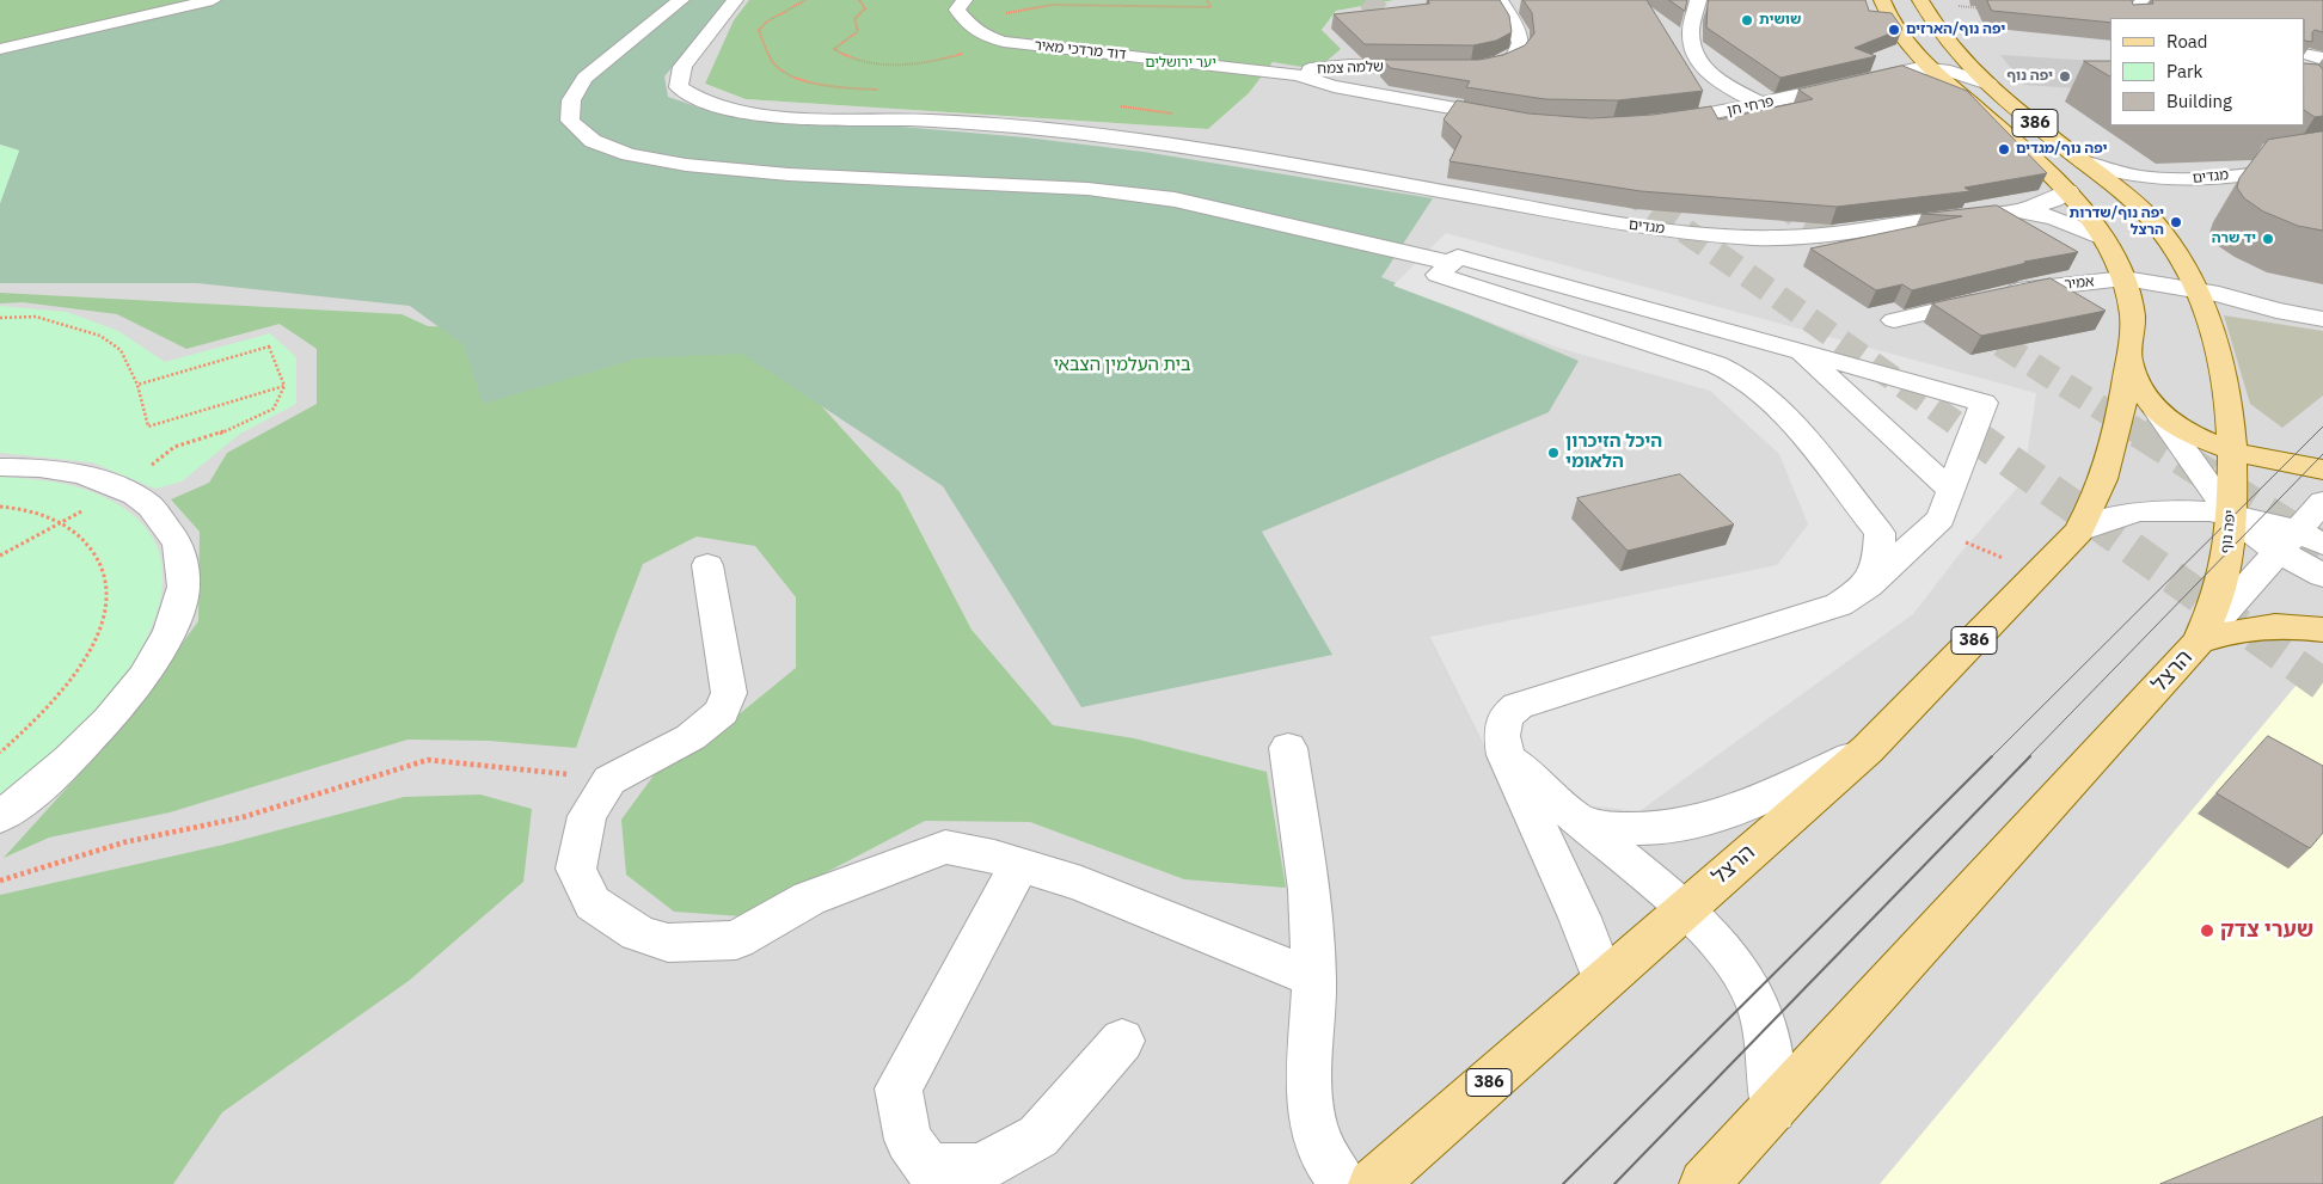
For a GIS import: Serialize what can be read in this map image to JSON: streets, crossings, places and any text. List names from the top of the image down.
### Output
{
  "streets": {
    "main road": ["386", "יפה נוף", "הרצל"],
    "street": [
      "דוד מרדכי מאיר",
      "שלמה צמח",
      "פרחי חן",
      "מגדים",
      "אמיר"
    ]
  },
  "crossings": [
    ["דוד מרדכי מאיר", "שלמה צמח"],
    ["פרחי חן", "386"],
    ["פרחי חן", "יפה נוף"],
    ["386", "מגדים"],
    ["386", "אמיר"],
    ["386", "הרצל"],
    ["מגדים", "יפה נוף"],
    ["אמיר", "יפה נוף"],
    ["יפה נוף", "הרצל"]
  ],
  "parks": ["יער ירושלים", "בית העלמין הצבאי"],
  "places": [
    "שושית",
    "יפה נוף/הארזים",
    "יפה נוף",
    "יפה נוף/מגדים",
    "יפה נוף/שדרות הרצל",
    "יד שרה",
    "היכל הזיכרון הלאומי",
    "שערי צדק"
  ],
  "legend": ["Road", "Park", "Building"]
}
